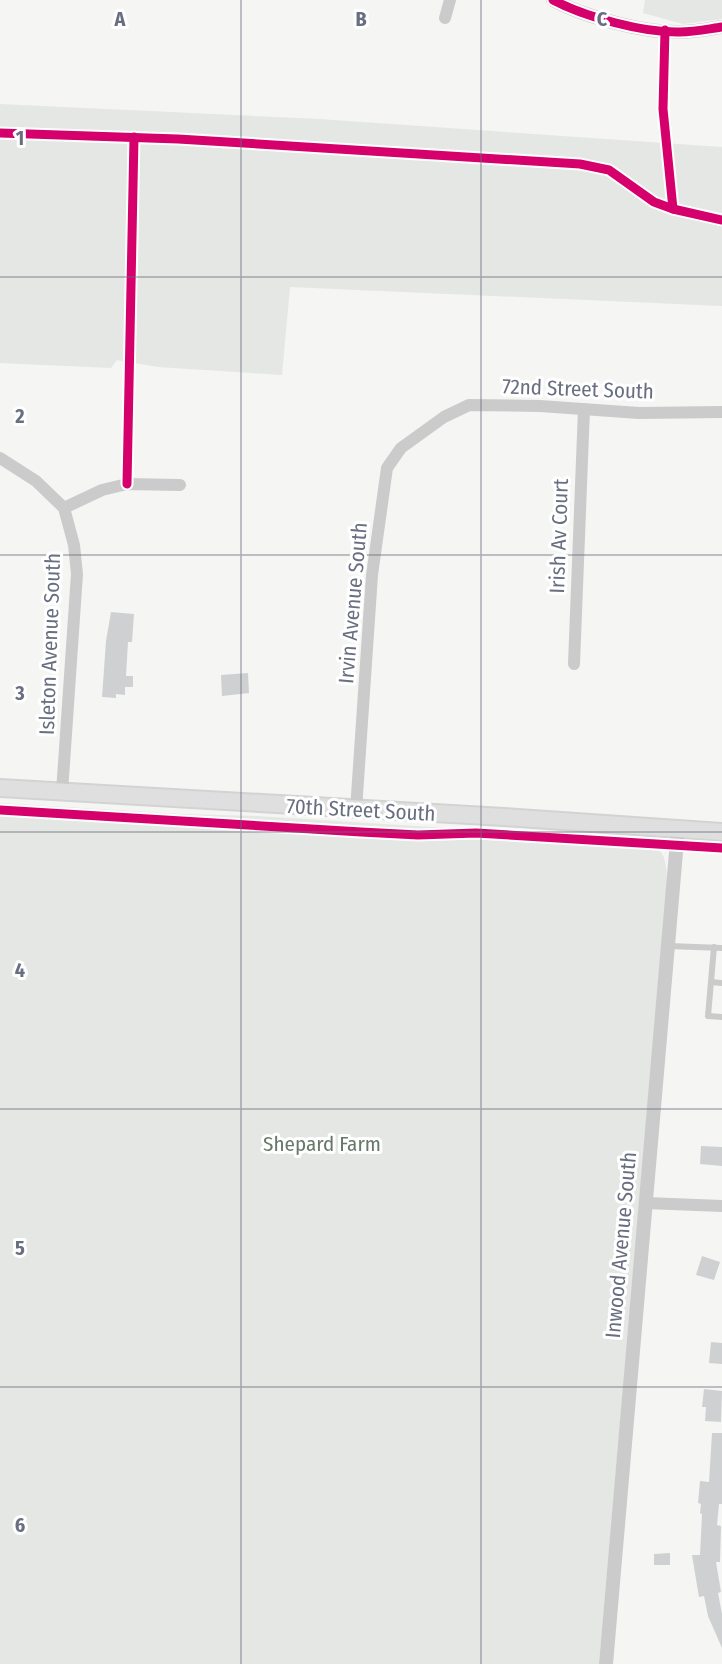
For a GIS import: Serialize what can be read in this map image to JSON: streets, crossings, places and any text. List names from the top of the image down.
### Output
{
  "streets": {
    "main road": ["70th Street South"],
    "street": [
      "72nd Street South",
      "Irish Av Court",
      "Irvin Avenue South",
      "Isleton Avenue South",
      "Inwood Avenue South"
    ]
  },
  "crossings": [
    ["72nd Street South", "Irish Av Court"],
    ["72nd Street South", "Irvin Avenue South"],
    ["Irvin Avenue South", "70th Street South"],
    ["Isleton Avenue South", "70th Street South"],
    ["70th Street South", "Inwood Avenue South"]
  ],
  "parks": ["Shepard Farm"],
  "grid": {
    "columns": ["A", "B", "C"],
    "rows": [
      "1",
      "2",
      "3",
      "4",
      "5",
      "6"
    ]
  }
}
